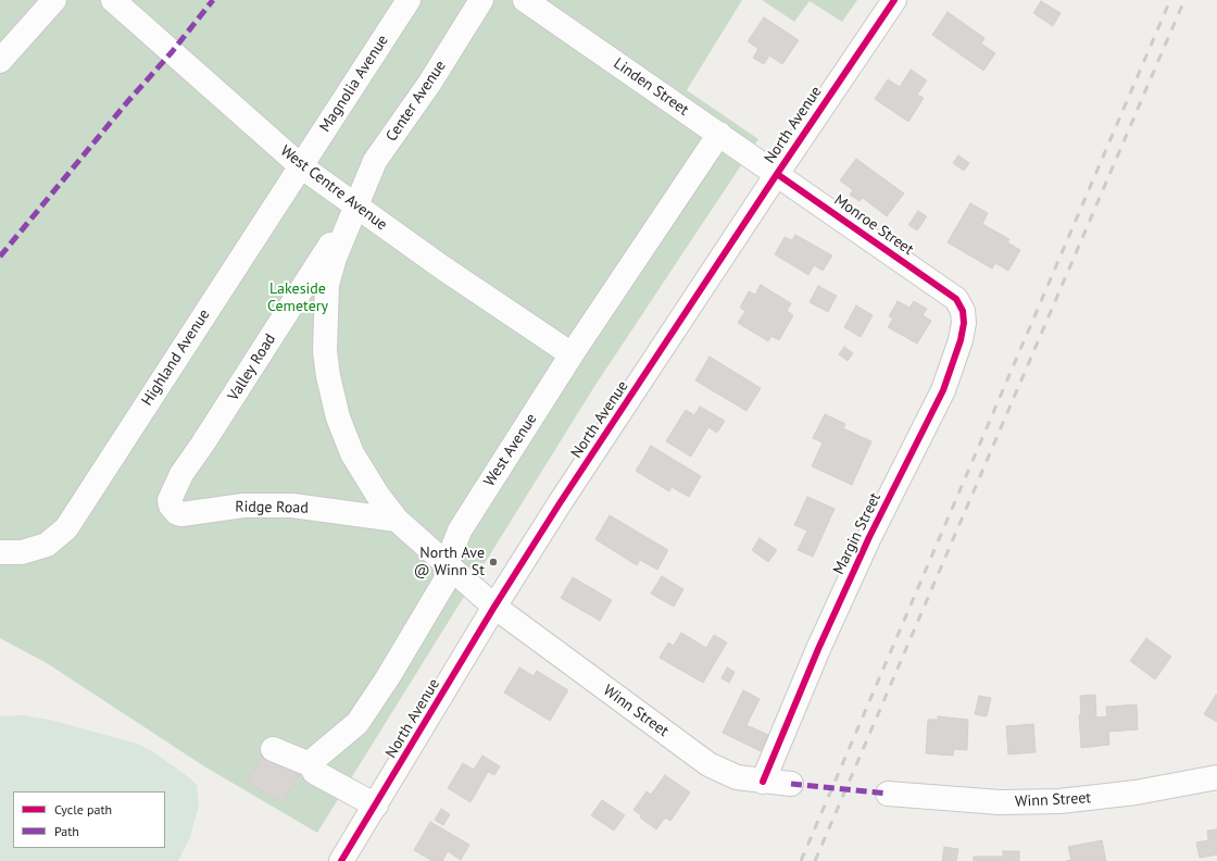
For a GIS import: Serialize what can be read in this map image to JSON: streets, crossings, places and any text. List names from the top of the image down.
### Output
{
  "streets": {
    "street": [
      "Magnolia Avenue",
      "Linden Street",
      "Center Avenue",
      "North Avenue",
      "West Centre Avenue",
      "Monroe Street",
      "Highland Avenue",
      "Valley Road",
      "West Avenue",
      "Ridge Road",
      "Margin Street",
      "Winn Street"
    ]
  },
  "crossings": [
    ["Magnolia Avenue", "West Centre Avenue"],
    ["Magnolia Avenue", "Highland Avenue"],
    ["Linden Street", "North Avenue"],
    ["Linden Street", "Monroe Street"],
    ["Linden Street", "West Avenue"],
    ["Center Avenue", "West Centre Avenue"],
    ["Center Avenue", "Valley Road"],
    ["Center Avenue", "Winn Street"],
    ["North Avenue", "Monroe Street"],
    ["North Avenue", "Winn Street"],
    ["West Centre Avenue", "Highland Avenue"],
    ["West Centre Avenue", "Valley Road"],
    ["West Centre Avenue", "West Avenue"],
    ["West Centre Avenue", "Winn Street"],
    ["Monroe Street", "Margin Street"],
    ["Valley Road", "Ridge Road"],
    ["Valley Road", "Winn Street"],
    ["West Avenue", "Winn Street"],
    ["Ridge Road", "Winn Street"],
    ["Margin Street", "Winn Street"]
  ],
  "parks": ["Lakeside Cemetery"],
  "places": ["North Ave @ Winn St"],
  "legend": ["Cycle path", "Path"]
}
